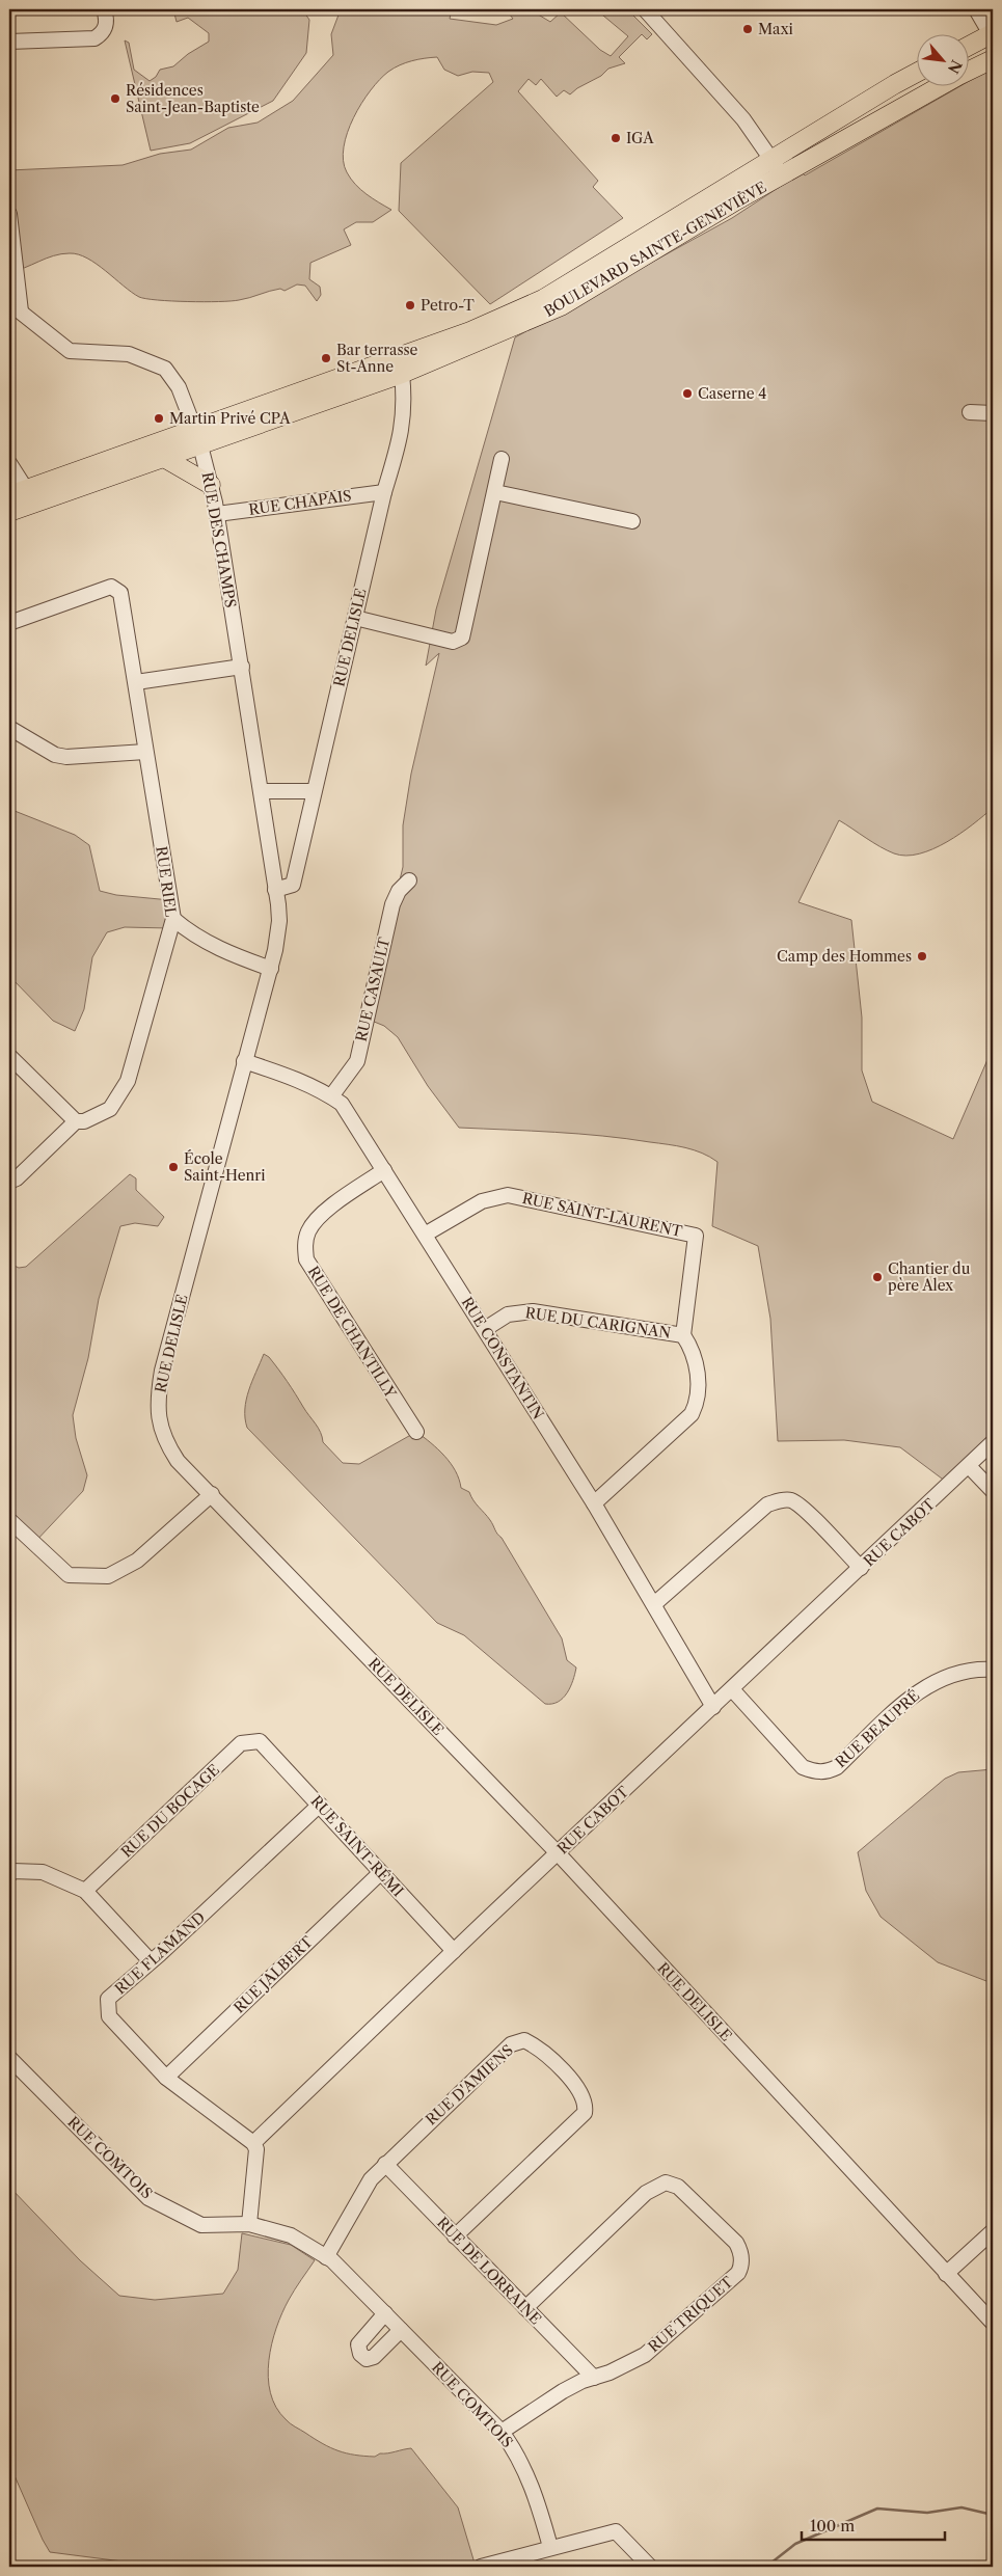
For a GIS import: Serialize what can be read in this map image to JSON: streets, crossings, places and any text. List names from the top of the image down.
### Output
{
  "streets": {
    "main road": ["BOULEVARD SAINTE-GENEVIÈVE"],
    "street": [
      "RUE CHAPAIS",
      "RUE DES CHAMPS",
      "RUE DELISLE",
      "RUE RIEL",
      "RUE CASAULT",
      "RUE SAINT-LAURENT",
      "RUE DU CARIGNAN",
      "RUE DE CHANTILLY",
      "RUE CONSTANTIN",
      "RUE CABOT",
      "RUE BEAUPRÉ",
      "RUE DU BOCAGE",
      "RUE SAINT-RÉMI",
      "RUE FLAMAND",
      "RUE JALBERT",
      "RUE D'AMIENS",
      "RUE COMTOIS",
      "RUE DE LORRAINE",
      "RUE TRIQUET"
    ]
  },
  "crossings": [
    ["BOULEVARD SAINTE-GENEVIÈVE", "RUE DES CHAMPS"],
    ["BOULEVARD SAINTE-GENEVIÈVE", "RUE DELISLE"],
    ["RUE CHAPAIS", "RUE DES CHAMPS"],
    ["RUE CHAPAIS", "RUE DELISLE"],
    ["RUE DES CHAMPS", "RUE DELISLE"],
    ["RUE DELISLE", "RUE CONSTANTIN"],
    ["RUE DELISLE", "RUE CABOT"],
    ["RUE CASAULT", "RUE CONSTANTIN"],
    ["RUE SAINT-LAURENT", "RUE DU CARIGNAN"],
    ["RUE SAINT-LAURENT", "RUE CONSTANTIN"],
    ["RUE DU CARIGNAN", "RUE CONSTANTIN"],
    ["RUE DE CHANTILLY", "RUE CONSTANTIN"],
    ["RUE CONSTANTIN", "RUE CABOT"],
    ["RUE CABOT", "RUE BEAUPRÉ"],
    ["RUE CABOT", "RUE SAINT-RÉMI"],
    ["RUE CABOT", "RUE FLAMAND"],
    ["RUE DU BOCAGE", "RUE SAINT-RÉMI"],
    ["RUE SAINT-RÉMI", "RUE FLAMAND"],
    ["RUE SAINT-RÉMI", "RUE JALBERT"],
    ["RUE FLAMAND", "RUE JALBERT"],
    ["RUE D'AMIENS", "RUE COMTOIS"],
    ["RUE D'AMIENS", "RUE DE LORRAINE"],
    ["RUE COMTOIS", "RUE TRIQUET"],
    ["RUE DE LORRAINE", "RUE TRIQUET"]
  ],
  "places": [
    "Maxi",
    "Résidences Saint-Jean-Baptiste",
    "IGA",
    "Petro-T",
    "Bar terrasse St-Anne",
    "Caserne 4",
    "Martin Privé CPA",
    "Camp des Hommes",
    "École Saint-Henri",
    "Chantier du père Alex"
  ],
  "scale_bar": "100 m",
  "north": "bottom right"
}
